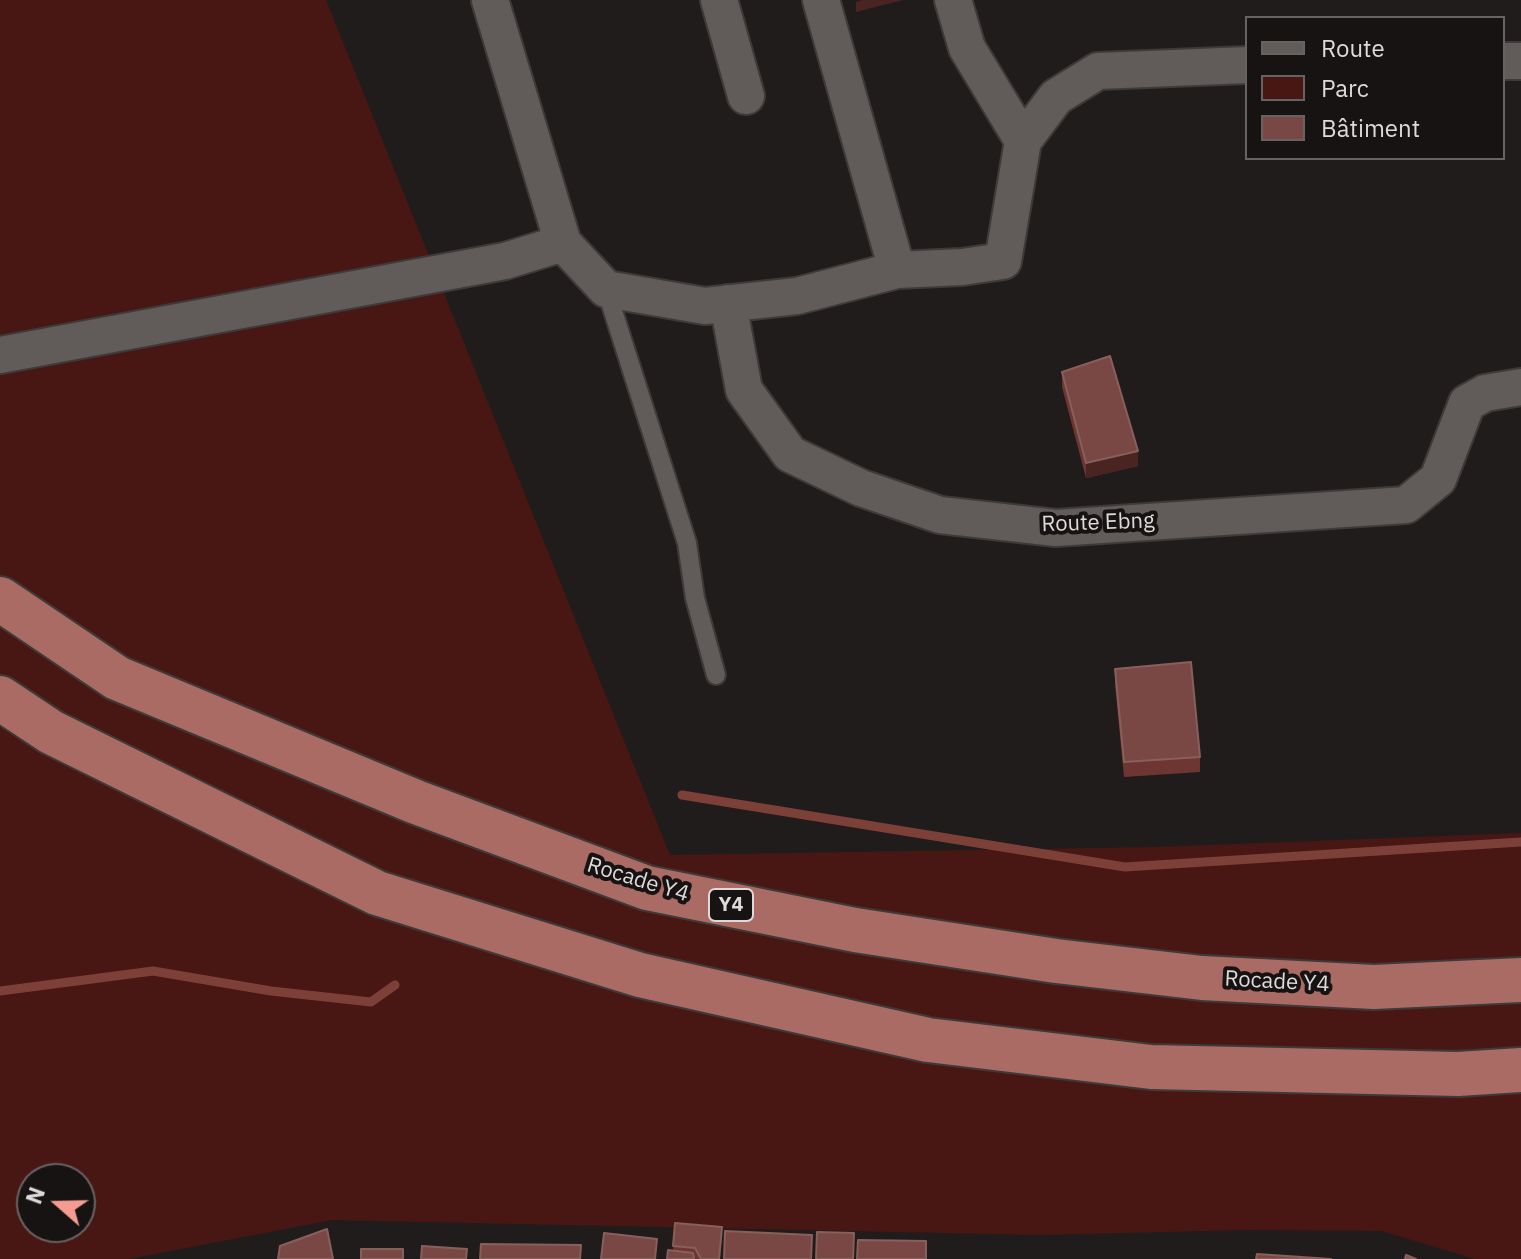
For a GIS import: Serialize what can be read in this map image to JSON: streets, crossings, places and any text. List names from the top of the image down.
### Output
{
  "streets": {
    "highway": ["Rocade Y4", "Y4"],
    "street": ["Route Ebng"]
  },
  "legend": ["Route", "Parc", "Bâtiment"],
  "north": "left"
}
